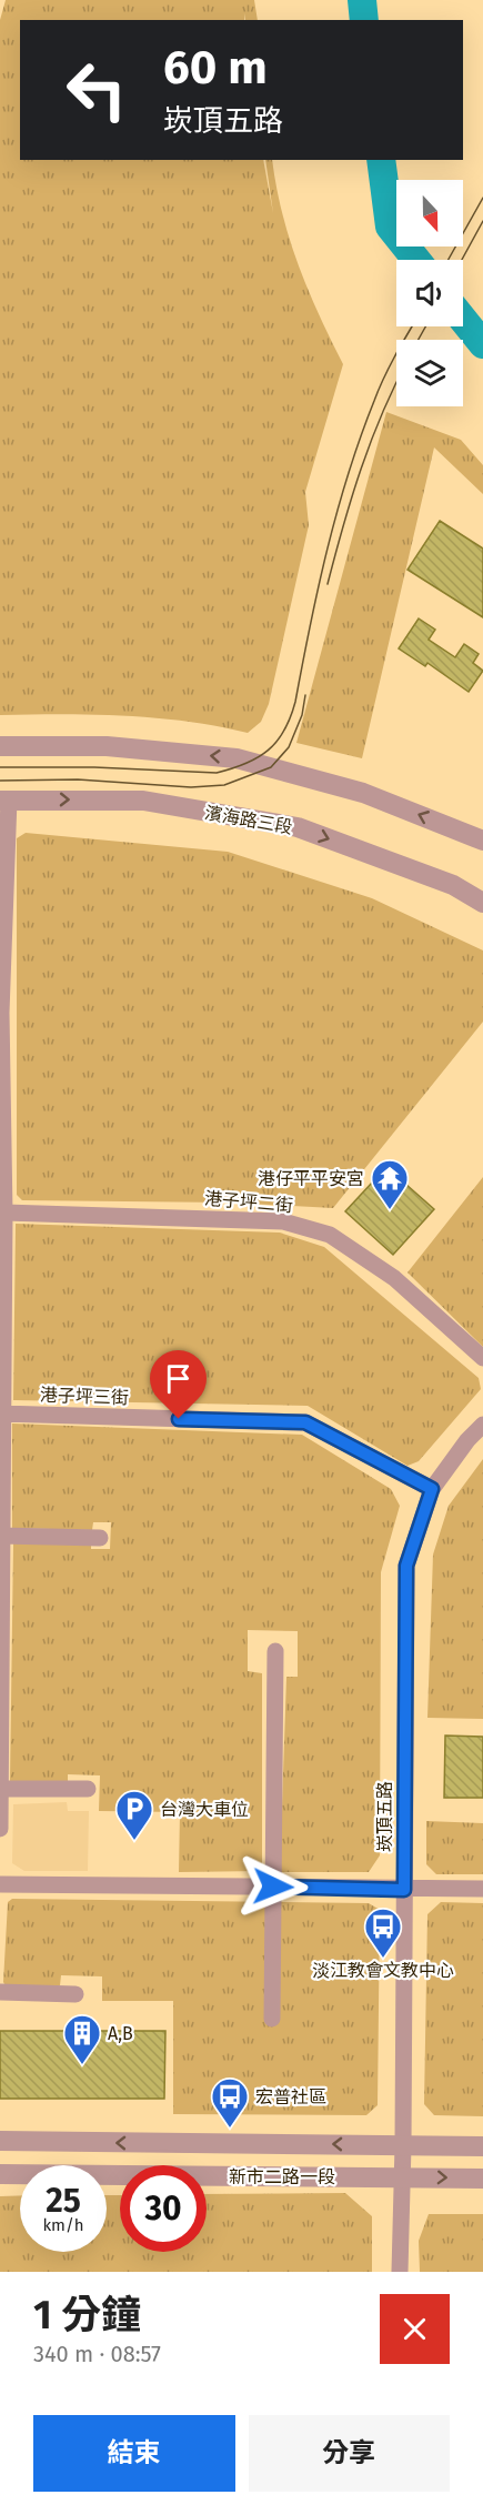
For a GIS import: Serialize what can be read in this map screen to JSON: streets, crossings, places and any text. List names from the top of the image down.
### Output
{
  "streets": {
    "street": [
      "濱海路三段",
      "港子坪二街",
      "港子坪三街",
      "崁頂五路",
      "新市二路一段"
    ]
  },
  "crossings": [
    ["港子坪三街", "崁頂五路"],
    ["崁頂五路", "新市二路一段"]
  ],
  "places": {
    "temple": ["港仔平平安宮"],
    "parking": ["台灣大車位"],
    "bus stop": ["淡江教會文教中心", "宏普社區"],
    "building": ["A,B"]
  },
  "north": "bottom",
  "page": {
    "turn": ["60 m", "崁頂五路"],
    "speed": "25 km/h",
    "limit": "30",
    "heading": ["1 分鐘", "340 m · 08:57"],
    "buttons": ["結束", "分享"]
  }
}
